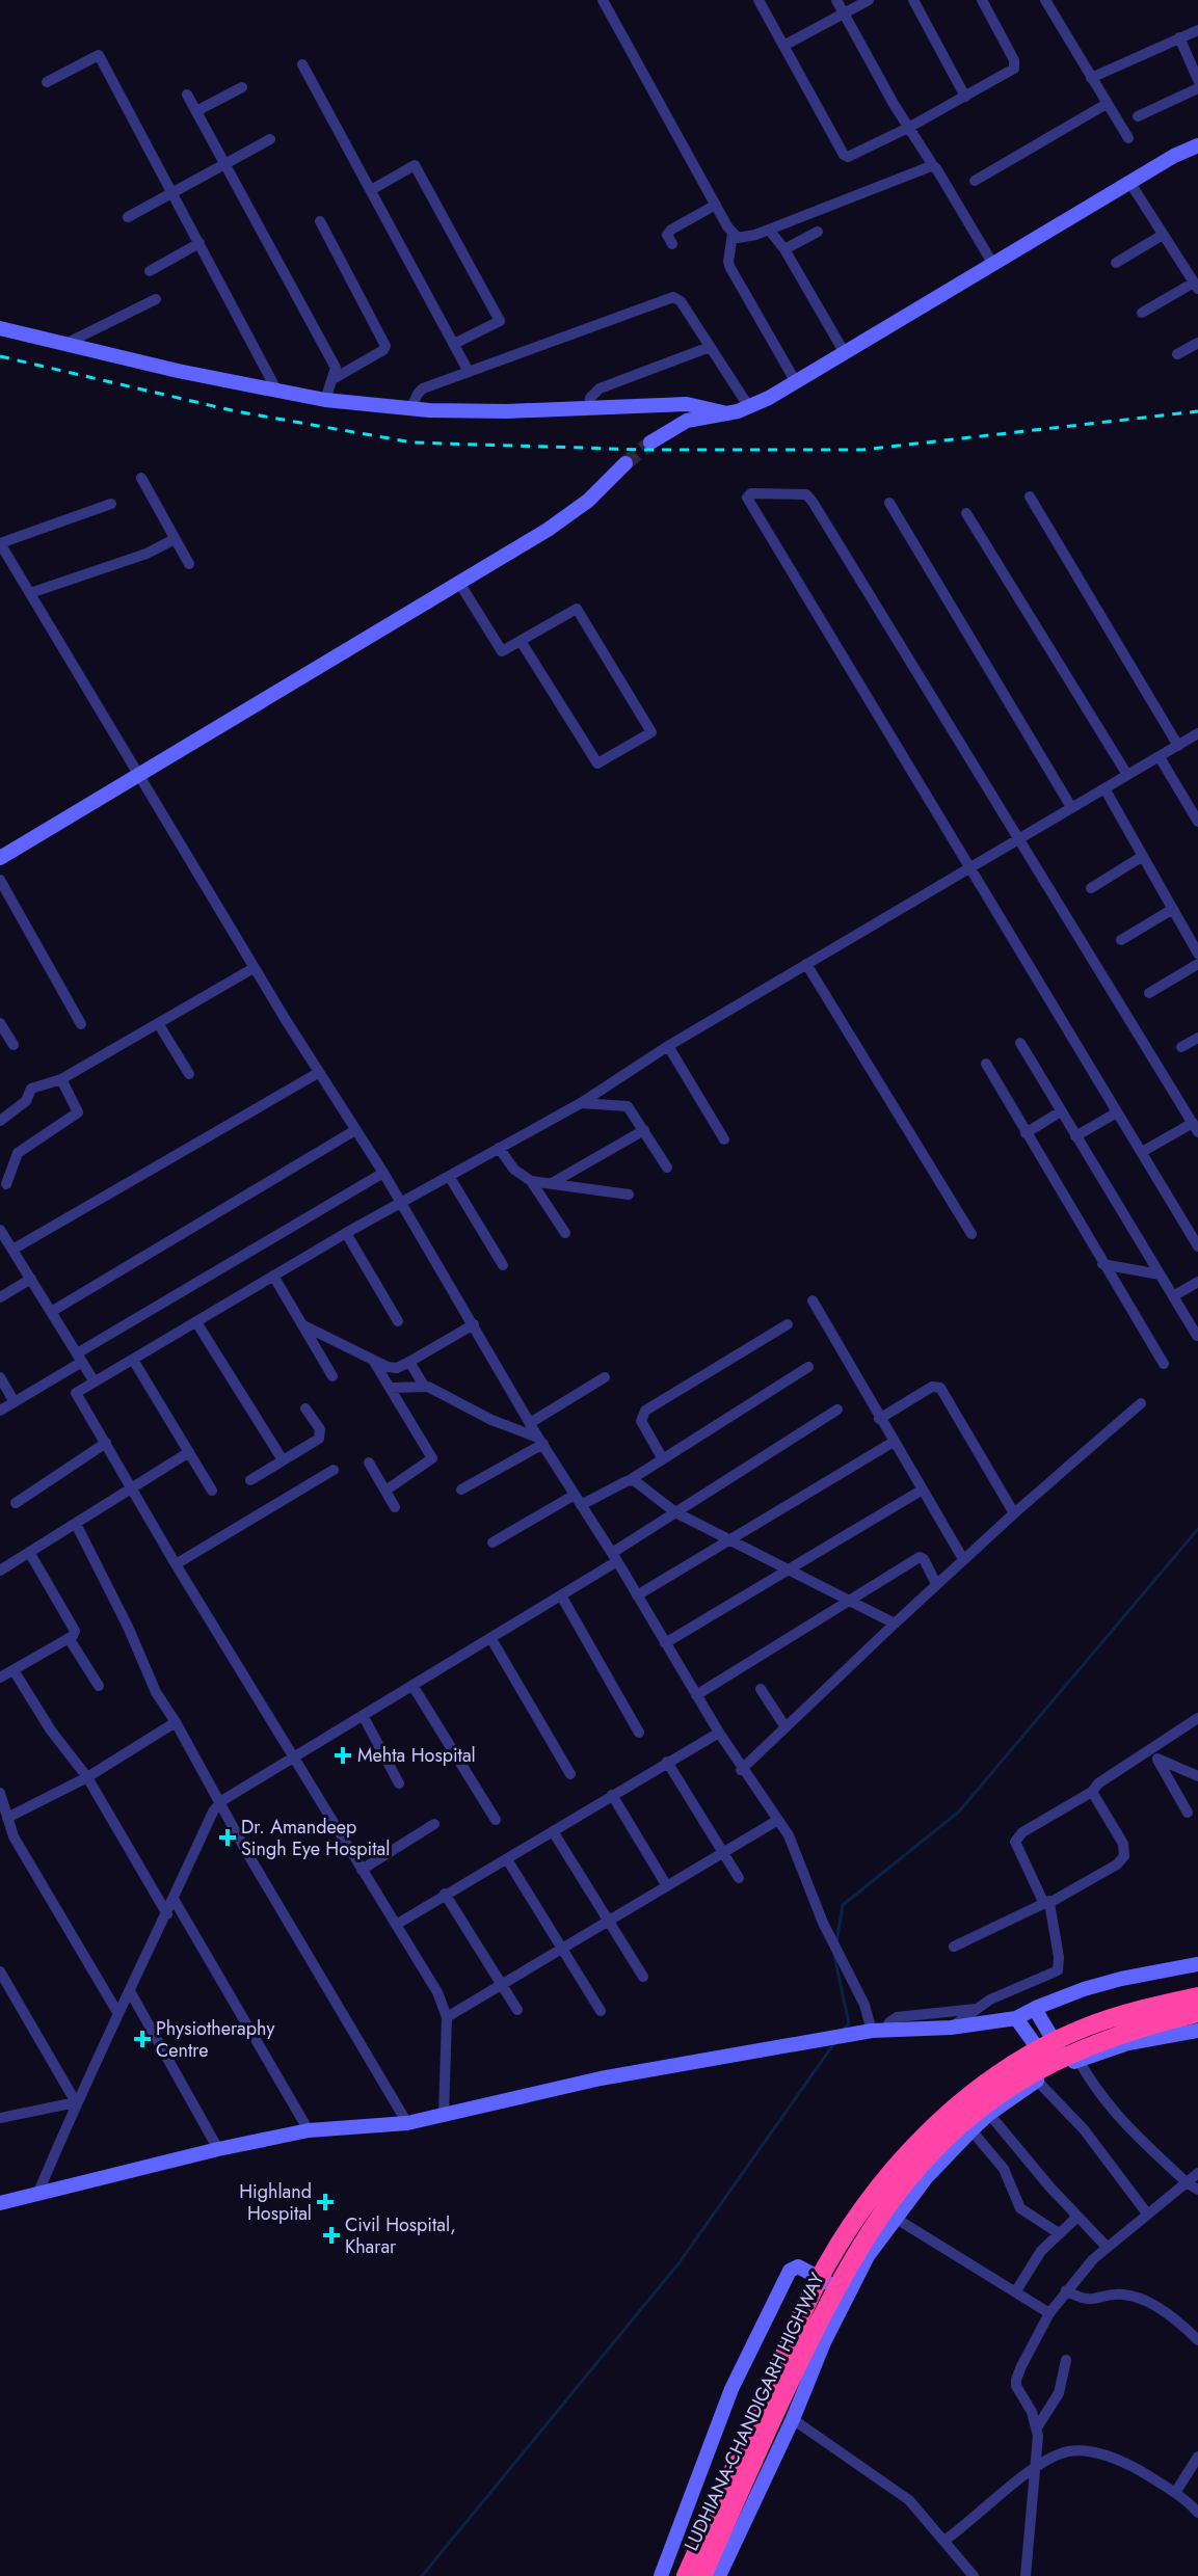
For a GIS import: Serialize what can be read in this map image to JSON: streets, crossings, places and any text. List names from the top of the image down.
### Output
{
  "streets": {
    "highway": ["LUDHIANA-CHANDIGARH HIGHWAY"]
  },
  "places": {
    "health": [
      "Mehta Hospital",
      "Dr. Amandeep Singh Eye Hospital",
      "Physiotheraphy Centre",
      "Highland Hospital",
      "Civil Hospital, Kharar"
    ]
  }
}
